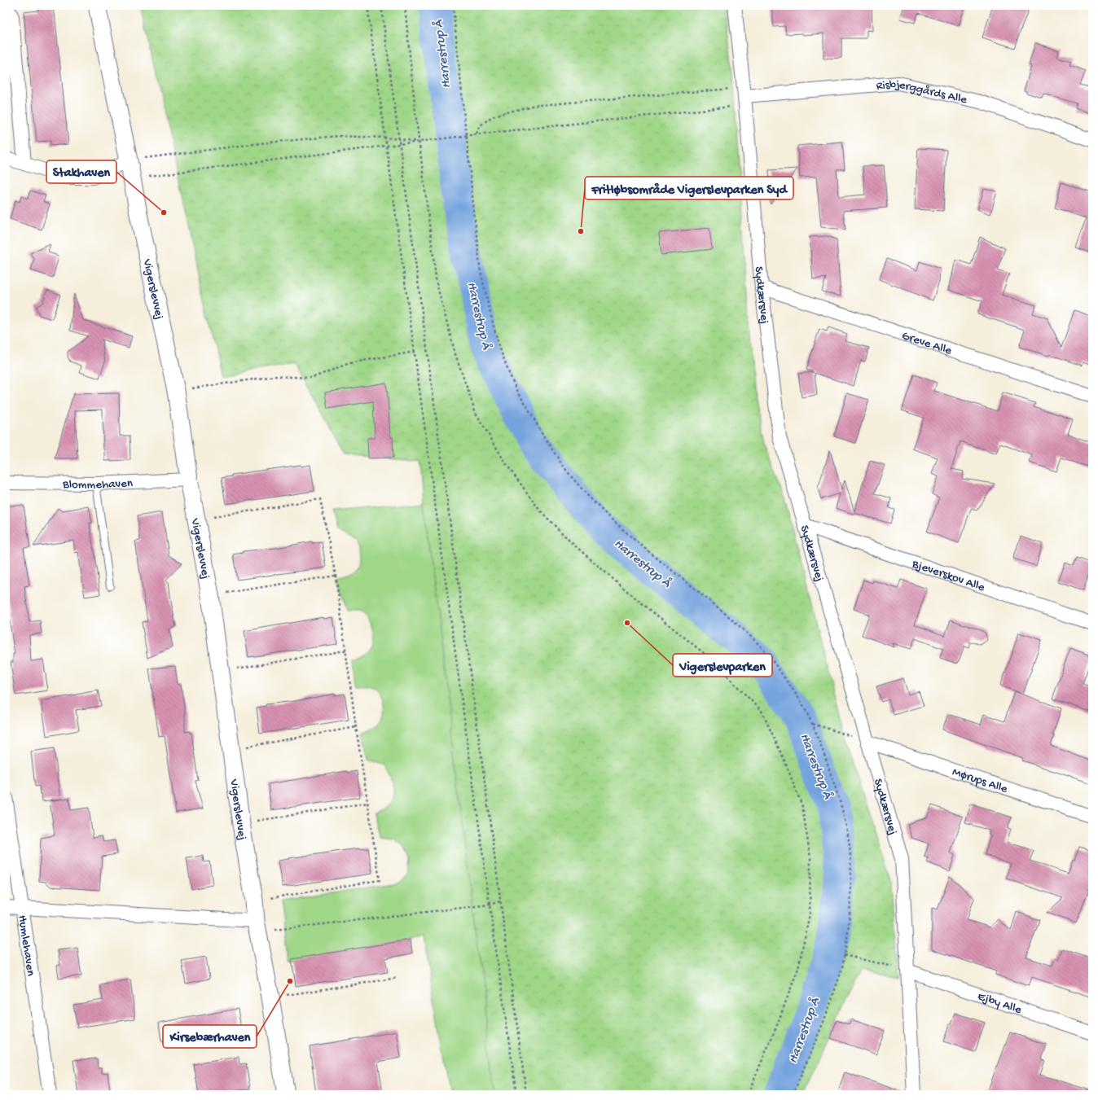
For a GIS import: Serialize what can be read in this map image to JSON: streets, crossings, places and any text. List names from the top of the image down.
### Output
{
  "streets": {
    "street": [
      "Risbjerggårds Alle",
      "Vigerslevvej",
      "Sydkærsvej",
      "Greve Alle",
      "Blommehaven",
      "Bjeverskov Alle",
      "Mørups Alle",
      "Humlehaven",
      "Ejby Alle"
    ]
  },
  "crossings": [
    ["Risbjerggårds Alle", "Sydkærsvej"],
    ["Vigerslevvej", "Blommehaven"],
    ["Sydkærsvej", "Greve Alle"],
    ["Sydkærsvej", "Bjeverskov Alle"],
    ["Sydkærsvej", "Mørups Alle"],
    ["Sydkærsvej", "Ejby Alle"]
  ],
  "water": ["Harrestrup Å"],
  "places": [
    "Stakhaven",
    "Fritløbsområde Vigerslevparken Syd",
    "Vigerslevparken",
    "Kirsebærhaven"
  ]
}
